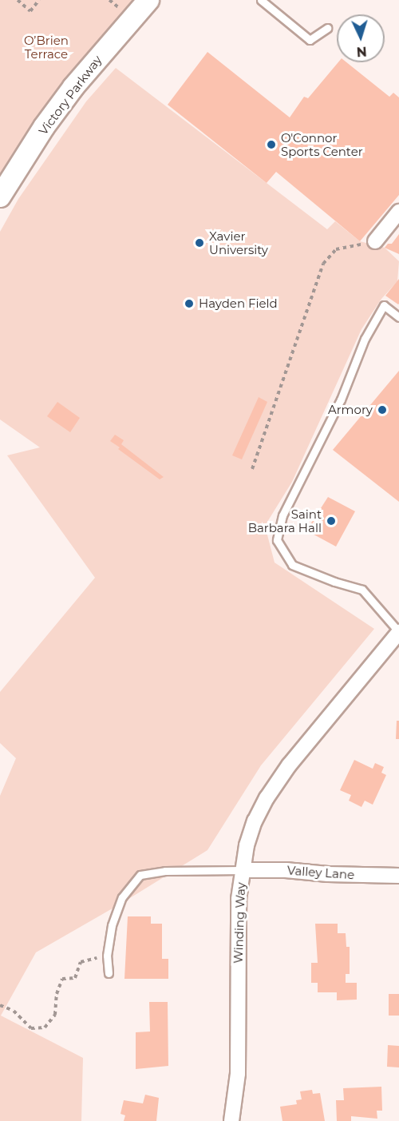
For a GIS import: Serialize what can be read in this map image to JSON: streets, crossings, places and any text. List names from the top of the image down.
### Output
{
  "streets": {
    "street": ["Victory Parkway", "Valley Lane", "Winding Way"]
  },
  "crossings": [
    ["Valley Lane", "Winding Way"]
  ],
  "parks": ["O’Brien Terrace"],
  "places": [
    "O'Connor Sports Center",
    "Xavier University",
    "Hayden Field",
    "Armory",
    "Saint Barbara Hall"
  ],
  "north": "bottom"
}
